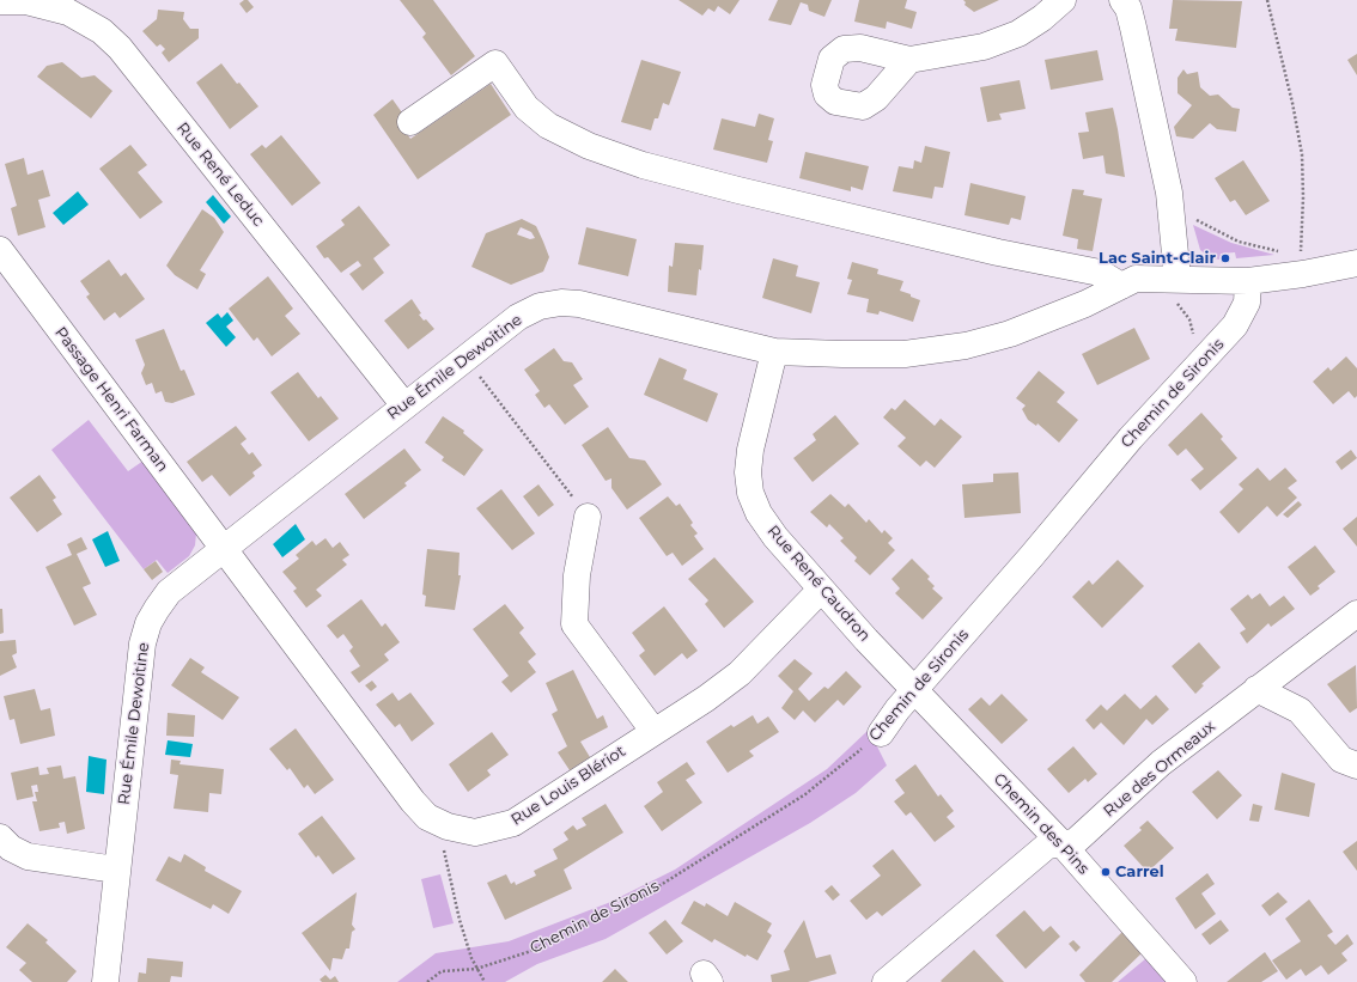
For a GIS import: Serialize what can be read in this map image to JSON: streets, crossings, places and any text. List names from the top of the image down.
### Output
{
  "streets": {
    "street": [
      "Rue René Leduc",
      "Rue Émile Dewoitine",
      "Chemin de Sironis",
      "Passage Henri Farman",
      "Rue René Caudron",
      "Rue des Ormeaux",
      "Rue Louis Blériot",
      "Chemin des Pins"
    ]
  },
  "crossings": [
    ["Rue René Leduc", "Rue Émile Dewoitine"],
    ["Rue Émile Dewoitine", "Passage Henri Farman"],
    ["Rue Émile Dewoitine", "Rue René Caudron"],
    ["Rue Émile Dewoitine", "Rue Louis Blériot"],
    ["Chemin de Sironis", "Rue René Caudron"],
    ["Chemin de Sironis", "Chemin des Pins"],
    ["Passage Henri Farman", "Rue Louis Blériot"],
    ["Rue René Caudron", "Rue Louis Blériot"],
    ["Rue René Caudron", "Chemin des Pins"],
    ["Rue des Ormeaux", "Chemin des Pins"]
  ],
  "places": ["Lac Saint-Clair", "Carrel"]
}
